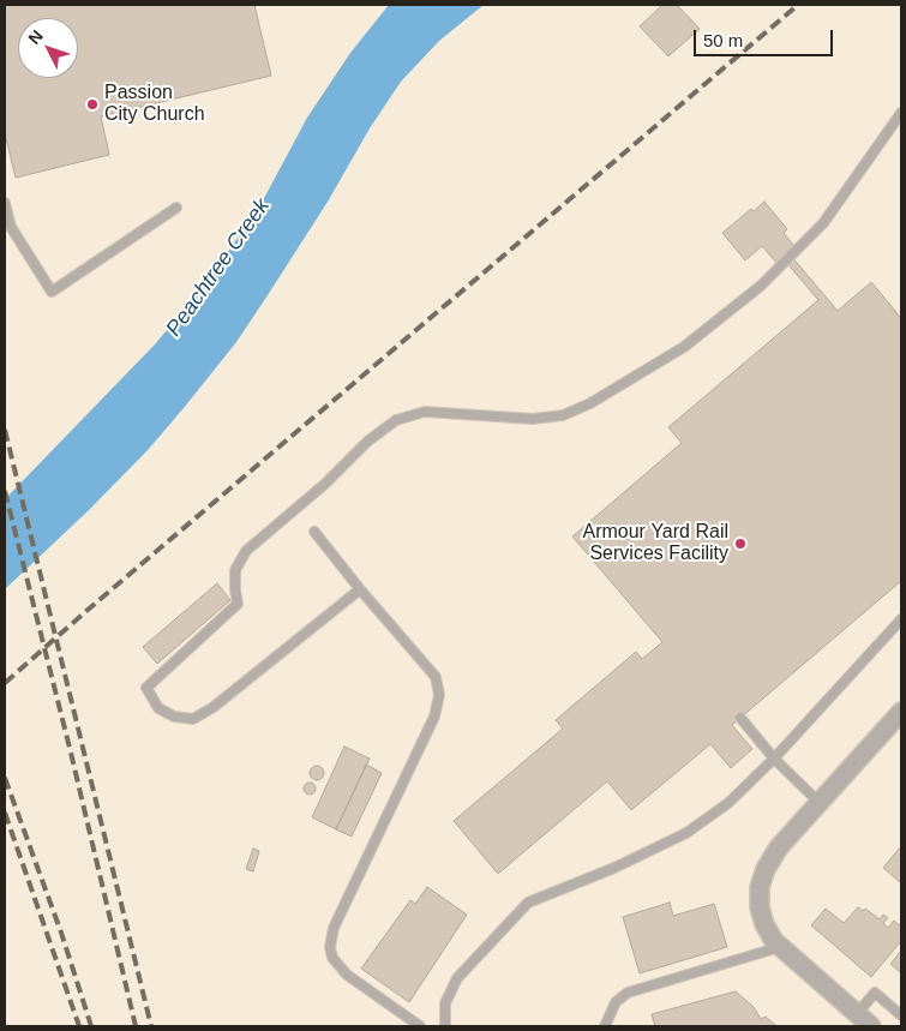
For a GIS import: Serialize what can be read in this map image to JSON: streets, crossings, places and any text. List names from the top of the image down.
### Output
{
  "water": ["Peachtree Creek"],
  "places": ["Passion City Church", "Armour Yard Rail Services Facility"],
  "scale_bar": "50 m",
  "north": "top left"
}
